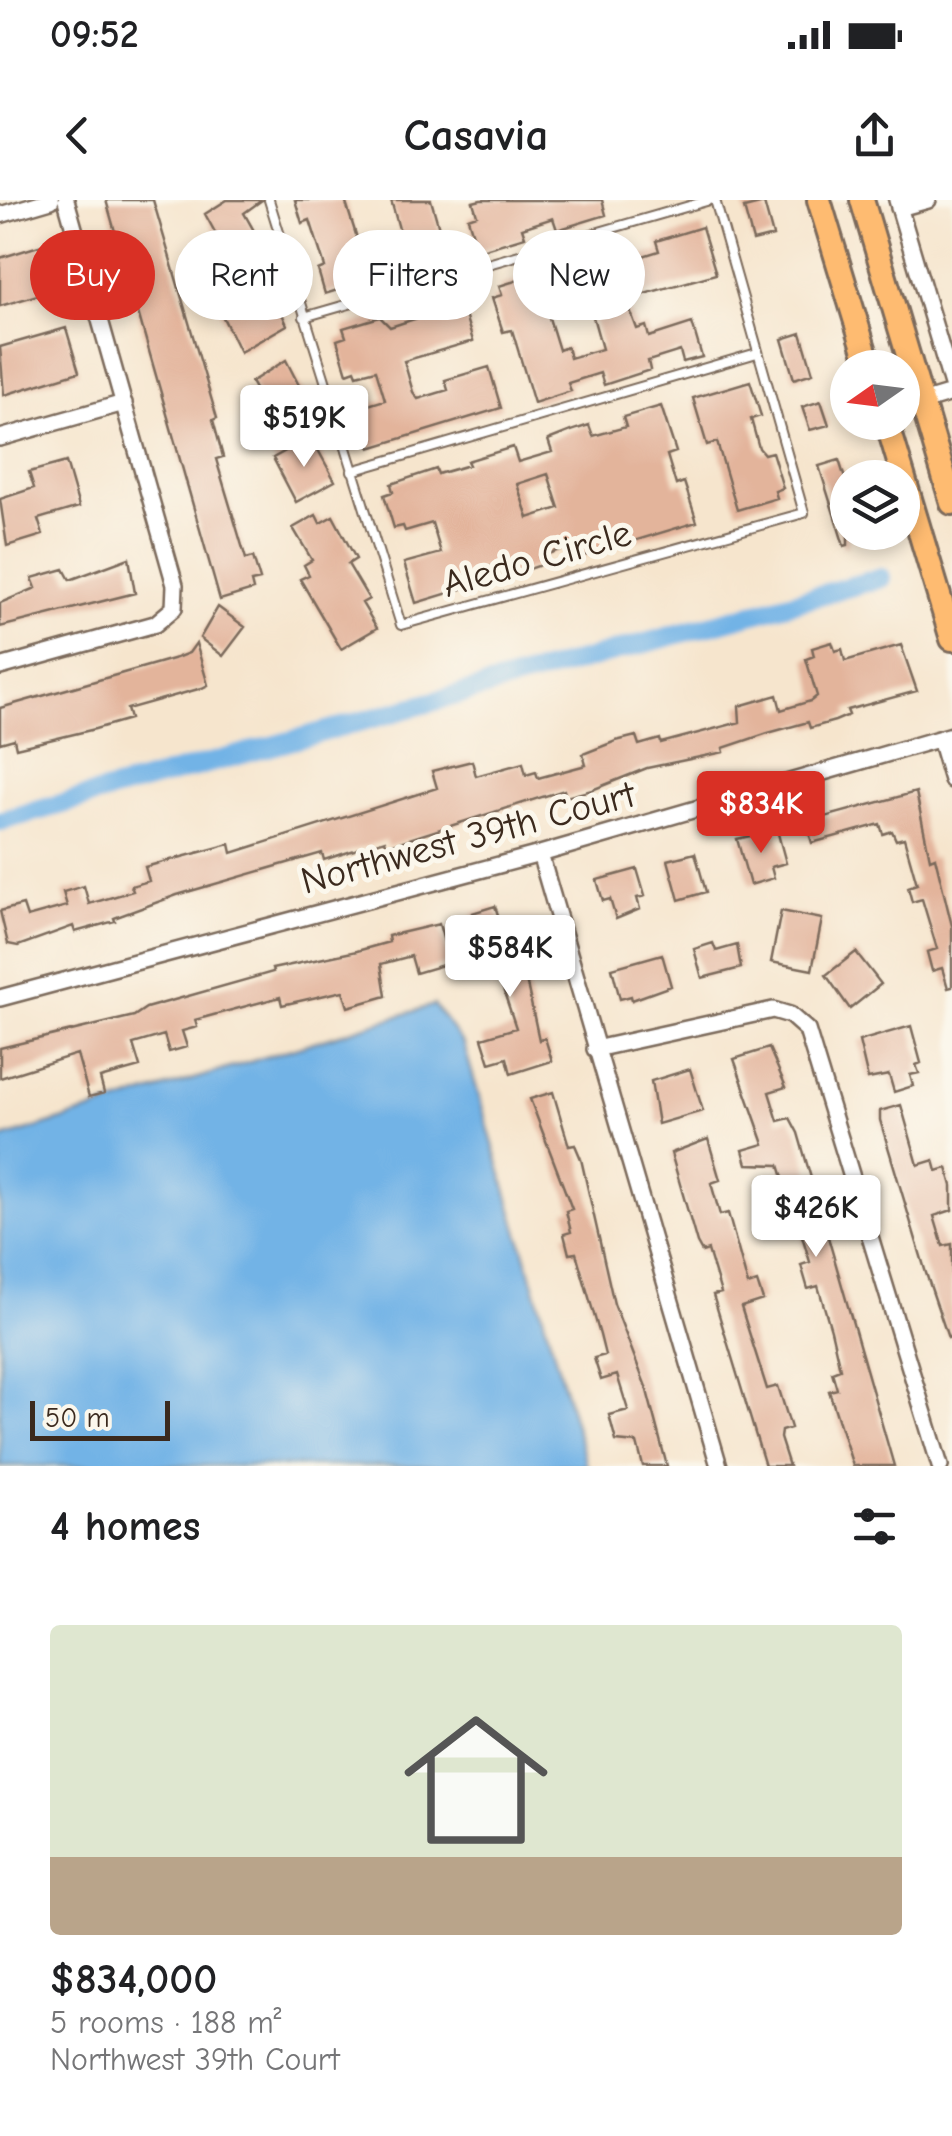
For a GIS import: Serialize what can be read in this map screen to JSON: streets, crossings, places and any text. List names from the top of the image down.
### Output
{
  "streets": {
    "street": ["Northwest 39th Court"],
    "lane": ["Aledo Circle"]
  },
  "scale_bar": "50 m",
  "north": "left",
  "page": {
    "status": "09:52",
    "header": "Casavia",
    "chip": [
      "Buy",
      "Rent",
      "Filters",
      "New"
    ],
    "price": [
      "$519K",
      "$834K",
      "$584K",
      "$426K"
    ],
    "scale": "50 m",
    "heading": "4 homes",
    "list": [
      {
        "name": "$834,000",
        "note": "5 rooms · 188 m² · Northwest 39th Court"
      }
    ]
  }
}
